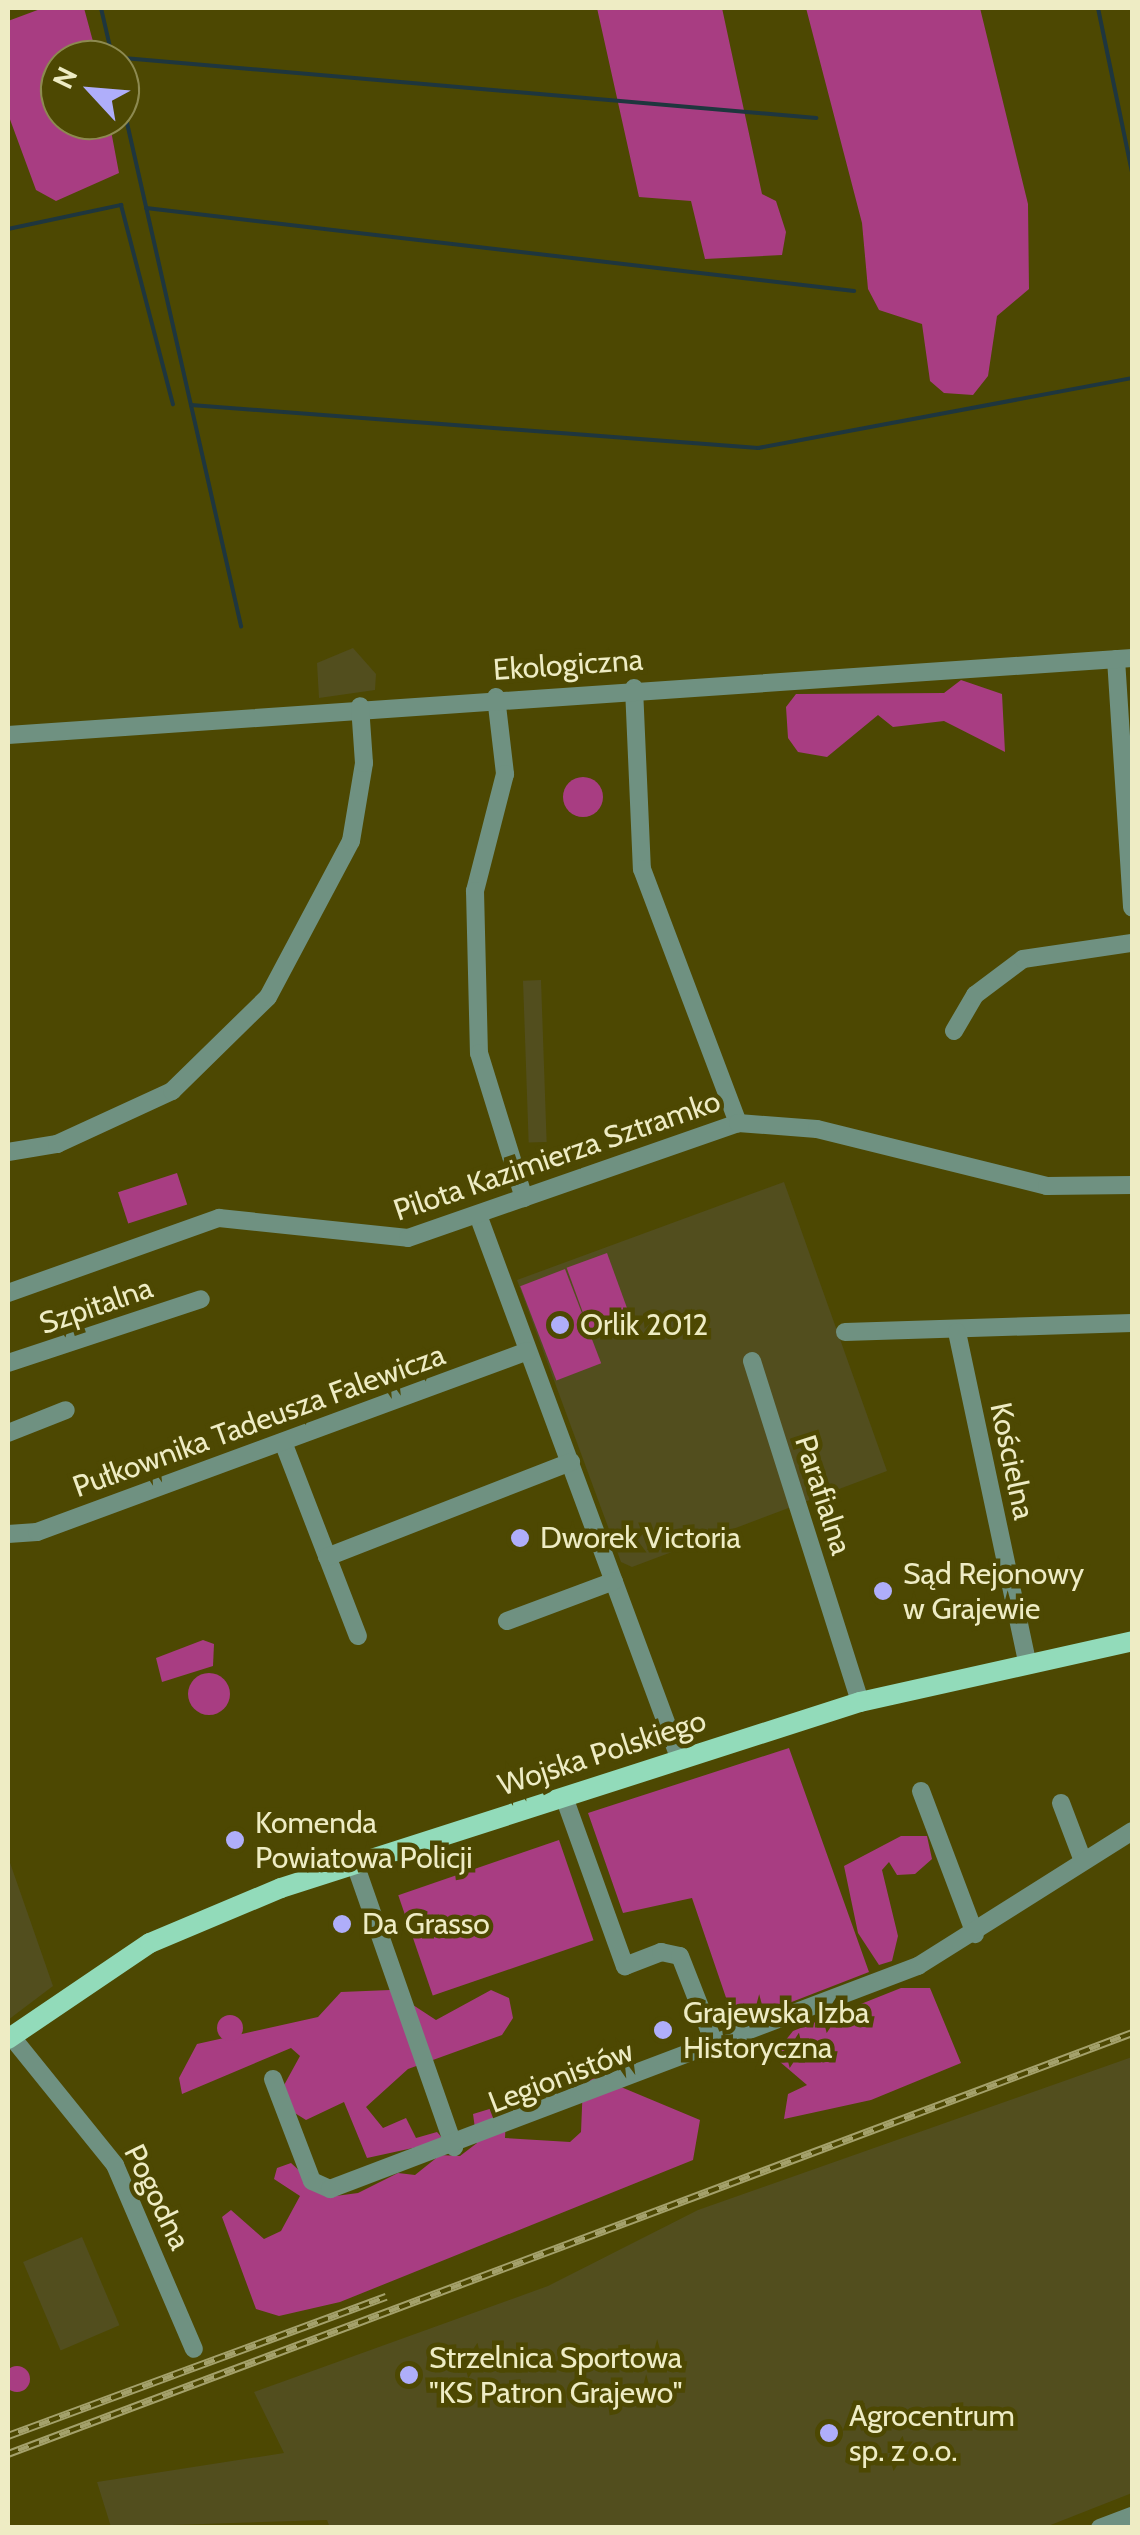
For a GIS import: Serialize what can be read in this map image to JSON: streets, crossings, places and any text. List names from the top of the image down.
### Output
{
  "streets": {
    "main road": ["Wojska Polskiego"],
    "street": [
      "Ekologiczna",
      "Pilota Kazimierza Sztramko",
      "Szpitalna",
      "Pułkownika Tadeusza Falewicza",
      "Kościelna",
      "Parafialna",
      "Legionistów",
      "Pogodna"
    ]
  },
  "crossings": [
    ["Kościelna", "Wojska Polskiego"],
    ["Parafialna", "Wojska Polskiego"],
    ["Wojska Polskiego", "Pogodna"]
  ],
  "places": [
    "Orlik 2012",
    "Dworek Victoria",
    "Sąd Rejonowy w Grajewie",
    "Komenda Powiatowa Policji",
    "Da Grasso",
    "Grajewska Izba Historyczna",
    "Strzelnica Sportowa \"KS Patron Grajewo\"",
    "Agrocentrum sp. z o.o."
  ],
  "north": "top left"
}
